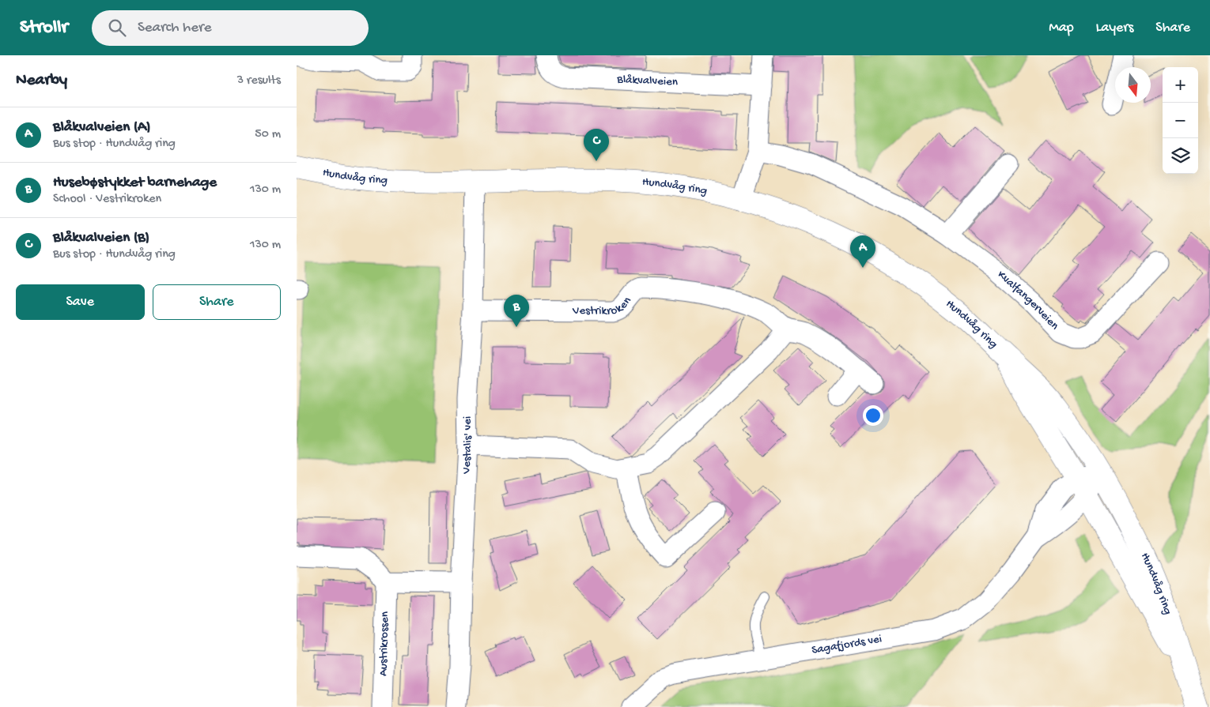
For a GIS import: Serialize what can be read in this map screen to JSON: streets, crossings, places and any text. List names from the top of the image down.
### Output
{
  "streets": {
    "main road": ["Hundvåg ring"],
    "street": [
      "Blåkvalveien",
      "Kvalfangerveien",
      "Vestrikroken",
      "Vestalis' vei",
      "Austrikrossen",
      "Sagafjords vei"
    ]
  },
  "crossings": [
    ["Hundvåg ring", "Vestalis' vei"],
    ["Hundvåg ring", "Sagafjords vei"],
    ["Vestrikroken", "Vestalis' vei"]
  ],
  "north": "bottom",
  "page": {
    "header": "Strollr",
    "search": "Search here",
    "nav": ["Map", "Layers", "Share"],
    "heading": ["Nearby", "3 results"],
    "map_buttons": ["+", "−"],
    "list": [
      {
        "mark": "A",
        "name": "Blåkvalveien (A)",
        "note": "Bus stop · Hundvåg ring",
        "value": "50 m"
      },
      {
        "mark": "B",
        "name": "Husebøstykket barnehage",
        "note": "School · Vestrikroken",
        "value": "130 m"
      },
      {
        "mark": "C",
        "name": "Blåkvalveien (B)",
        "note": "Bus stop · Hundvåg ring",
        "value": "130 m"
      }
    ],
    "pins": ["C", "A", "B"],
    "buttons": ["Save", "Share"]
  }
}
